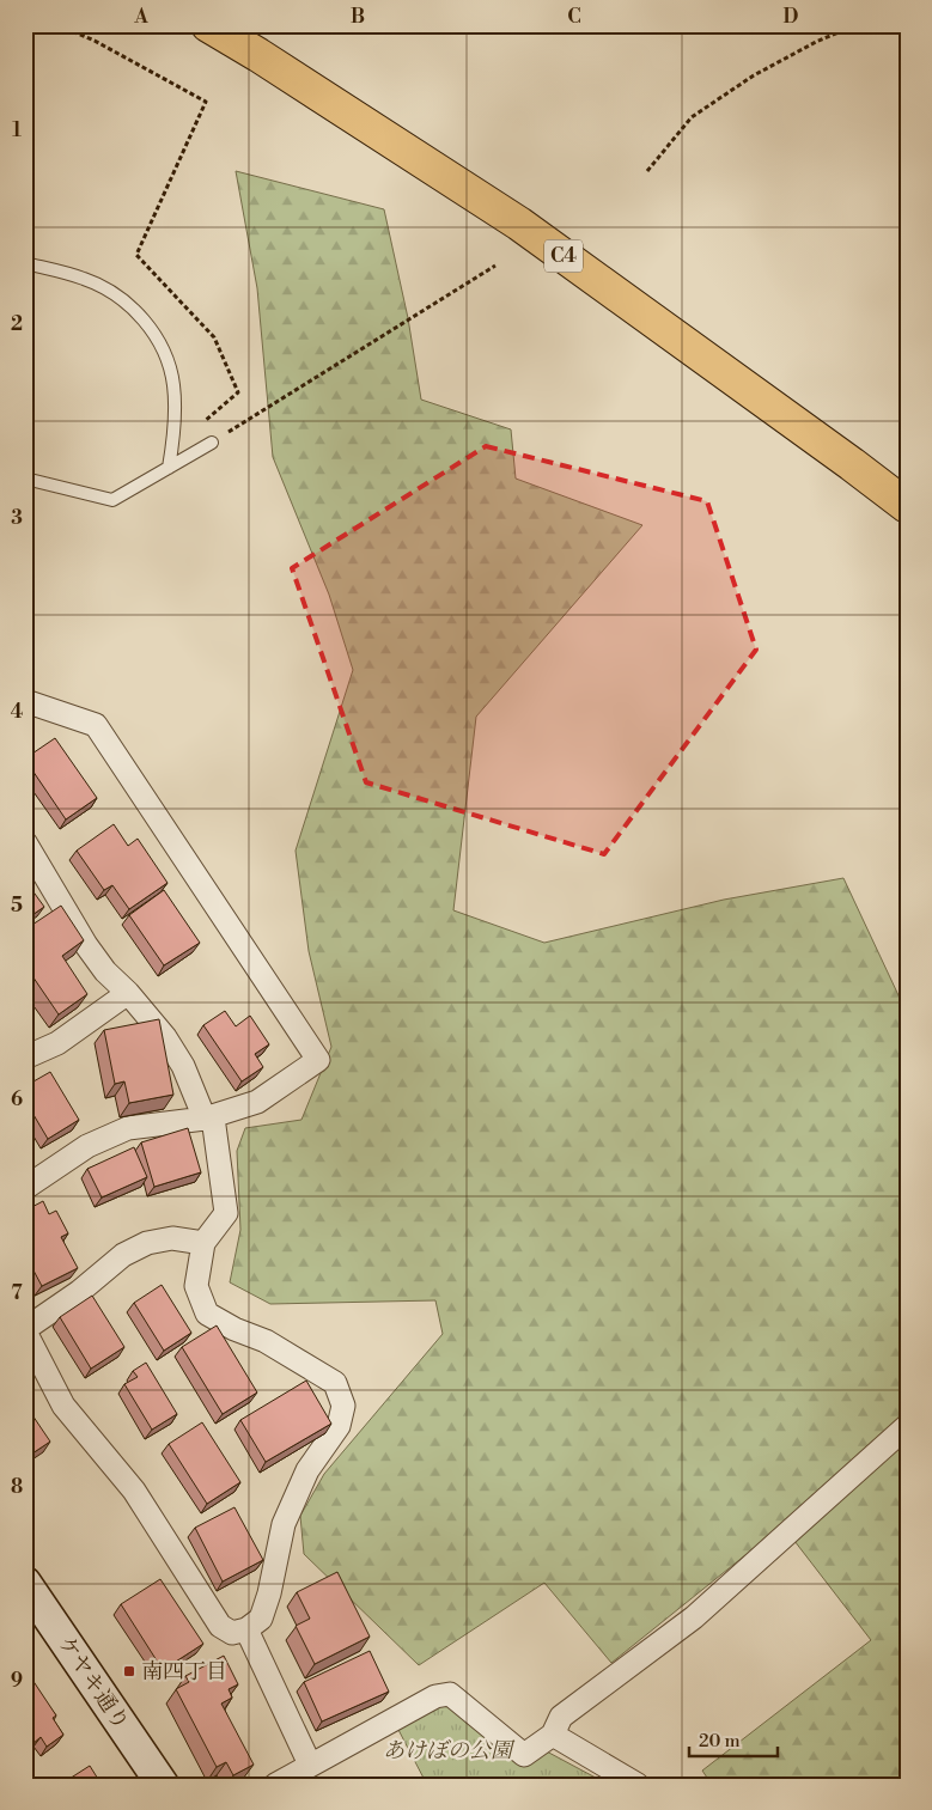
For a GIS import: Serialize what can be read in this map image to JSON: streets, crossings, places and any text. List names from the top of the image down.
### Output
{
  "streets": {
    "highway": ["C4"],
    "street": ["ケヤキ通り"]
  },
  "parks": ["あけぼの公園"],
  "places": {
    "transit": ["南四丁目"]
  },
  "scale_bar": "20 m",
  "grid": {
    "columns": [
      "A",
      "B",
      "C",
      "D"
    ],
    "rows": [
      "1",
      "2",
      "3",
      "4",
      "5",
      "6",
      "7",
      "8",
      "9"
    ]
  }
}
